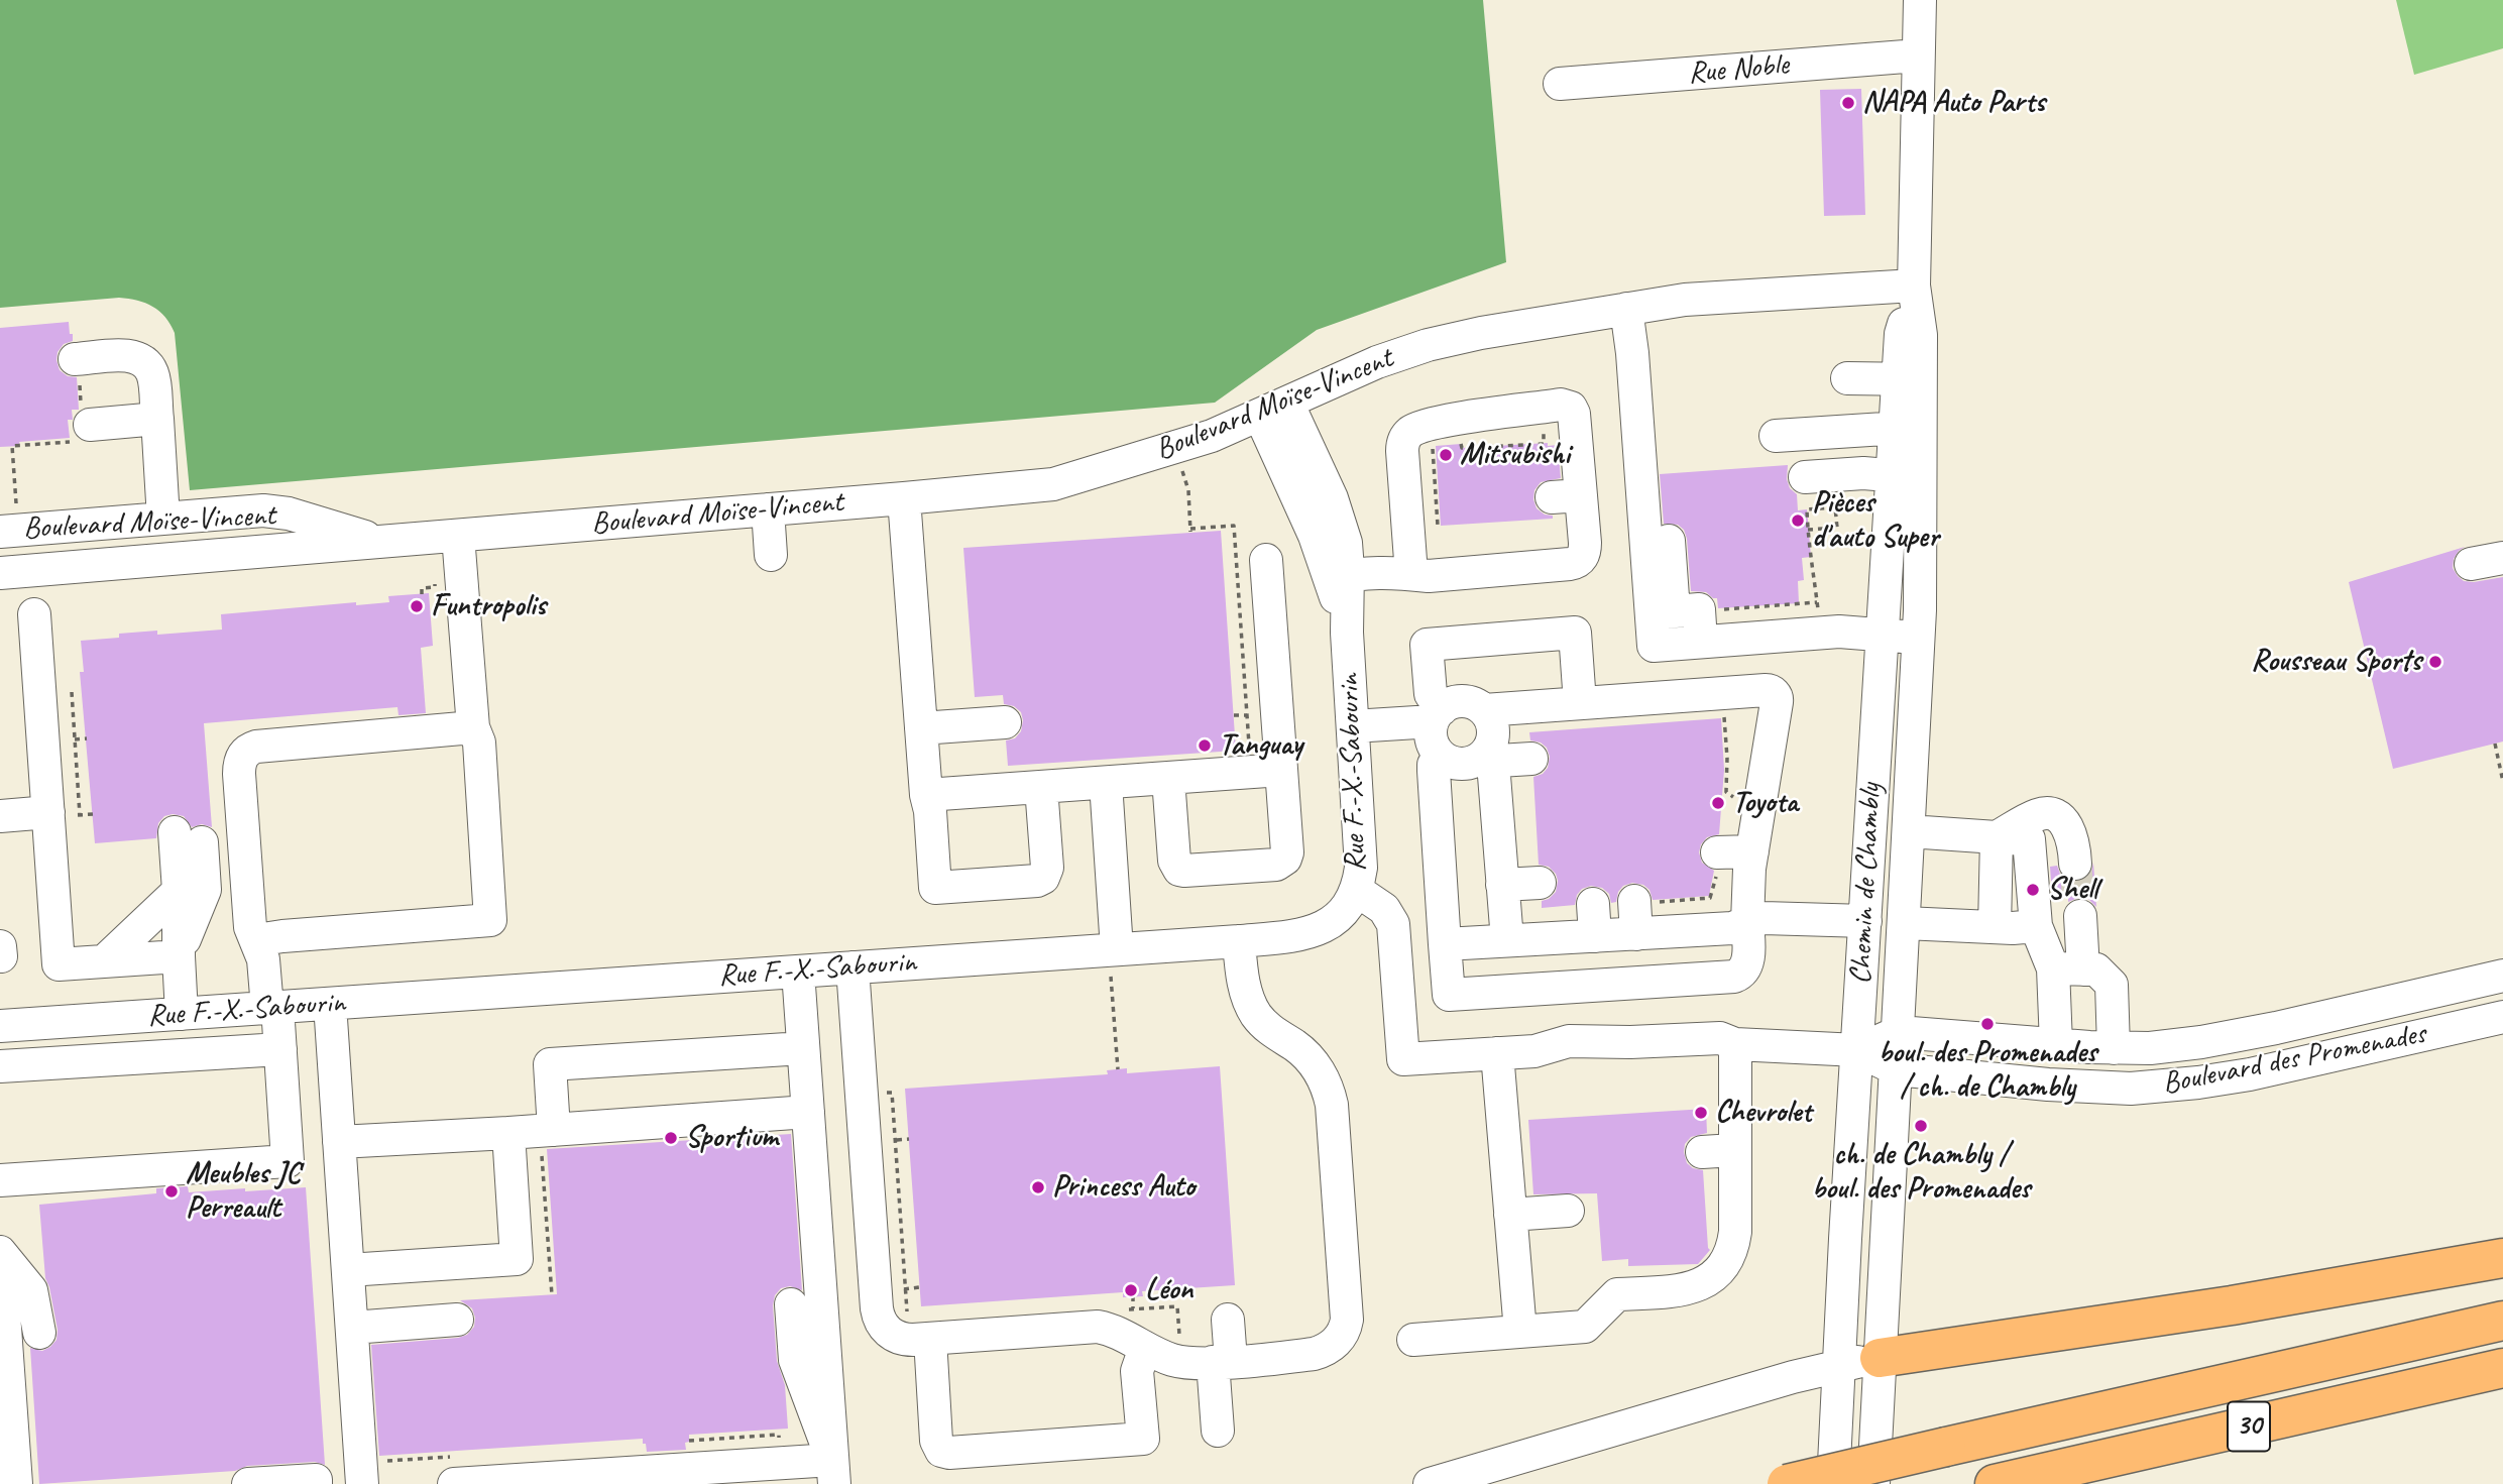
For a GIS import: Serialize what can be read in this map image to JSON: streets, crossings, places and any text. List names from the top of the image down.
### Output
{
  "streets": {
    "highway": ["30"],
    "street": [
      "Rue Noble",
      "Boulevard Moïse-Vincent",
      "Rue F.-X.-Sabourin",
      "Chemin de Chambly",
      "Boulevard des Promenades"
    ]
  },
  "crossings": [
    ["Rue Noble", "Chemin de Chambly"],
    ["Boulevard Moïse-Vincent", "Rue F.-X.-Sabourin"],
    ["Boulevard Moïse-Vincent", "Chemin de Chambly"],
    ["Chemin de Chambly", "Boulevard des Promenades"]
  ],
  "places": [
    "NAPA Auto Parts",
    "Mitsubishi",
    "Pièces d'auto Super",
    "Funtropolis",
    "Rousseau Sports",
    "Tanguay",
    "Toyota",
    "Shell",
    "boul. des Promenades / ch. de Chambly",
    "Chevrolet",
    "ch. de Chambly / boul. des Promenades",
    "Sportium",
    "Princess Auto",
    "Meubles JC Perreault",
    "Léon"
  ]
}
